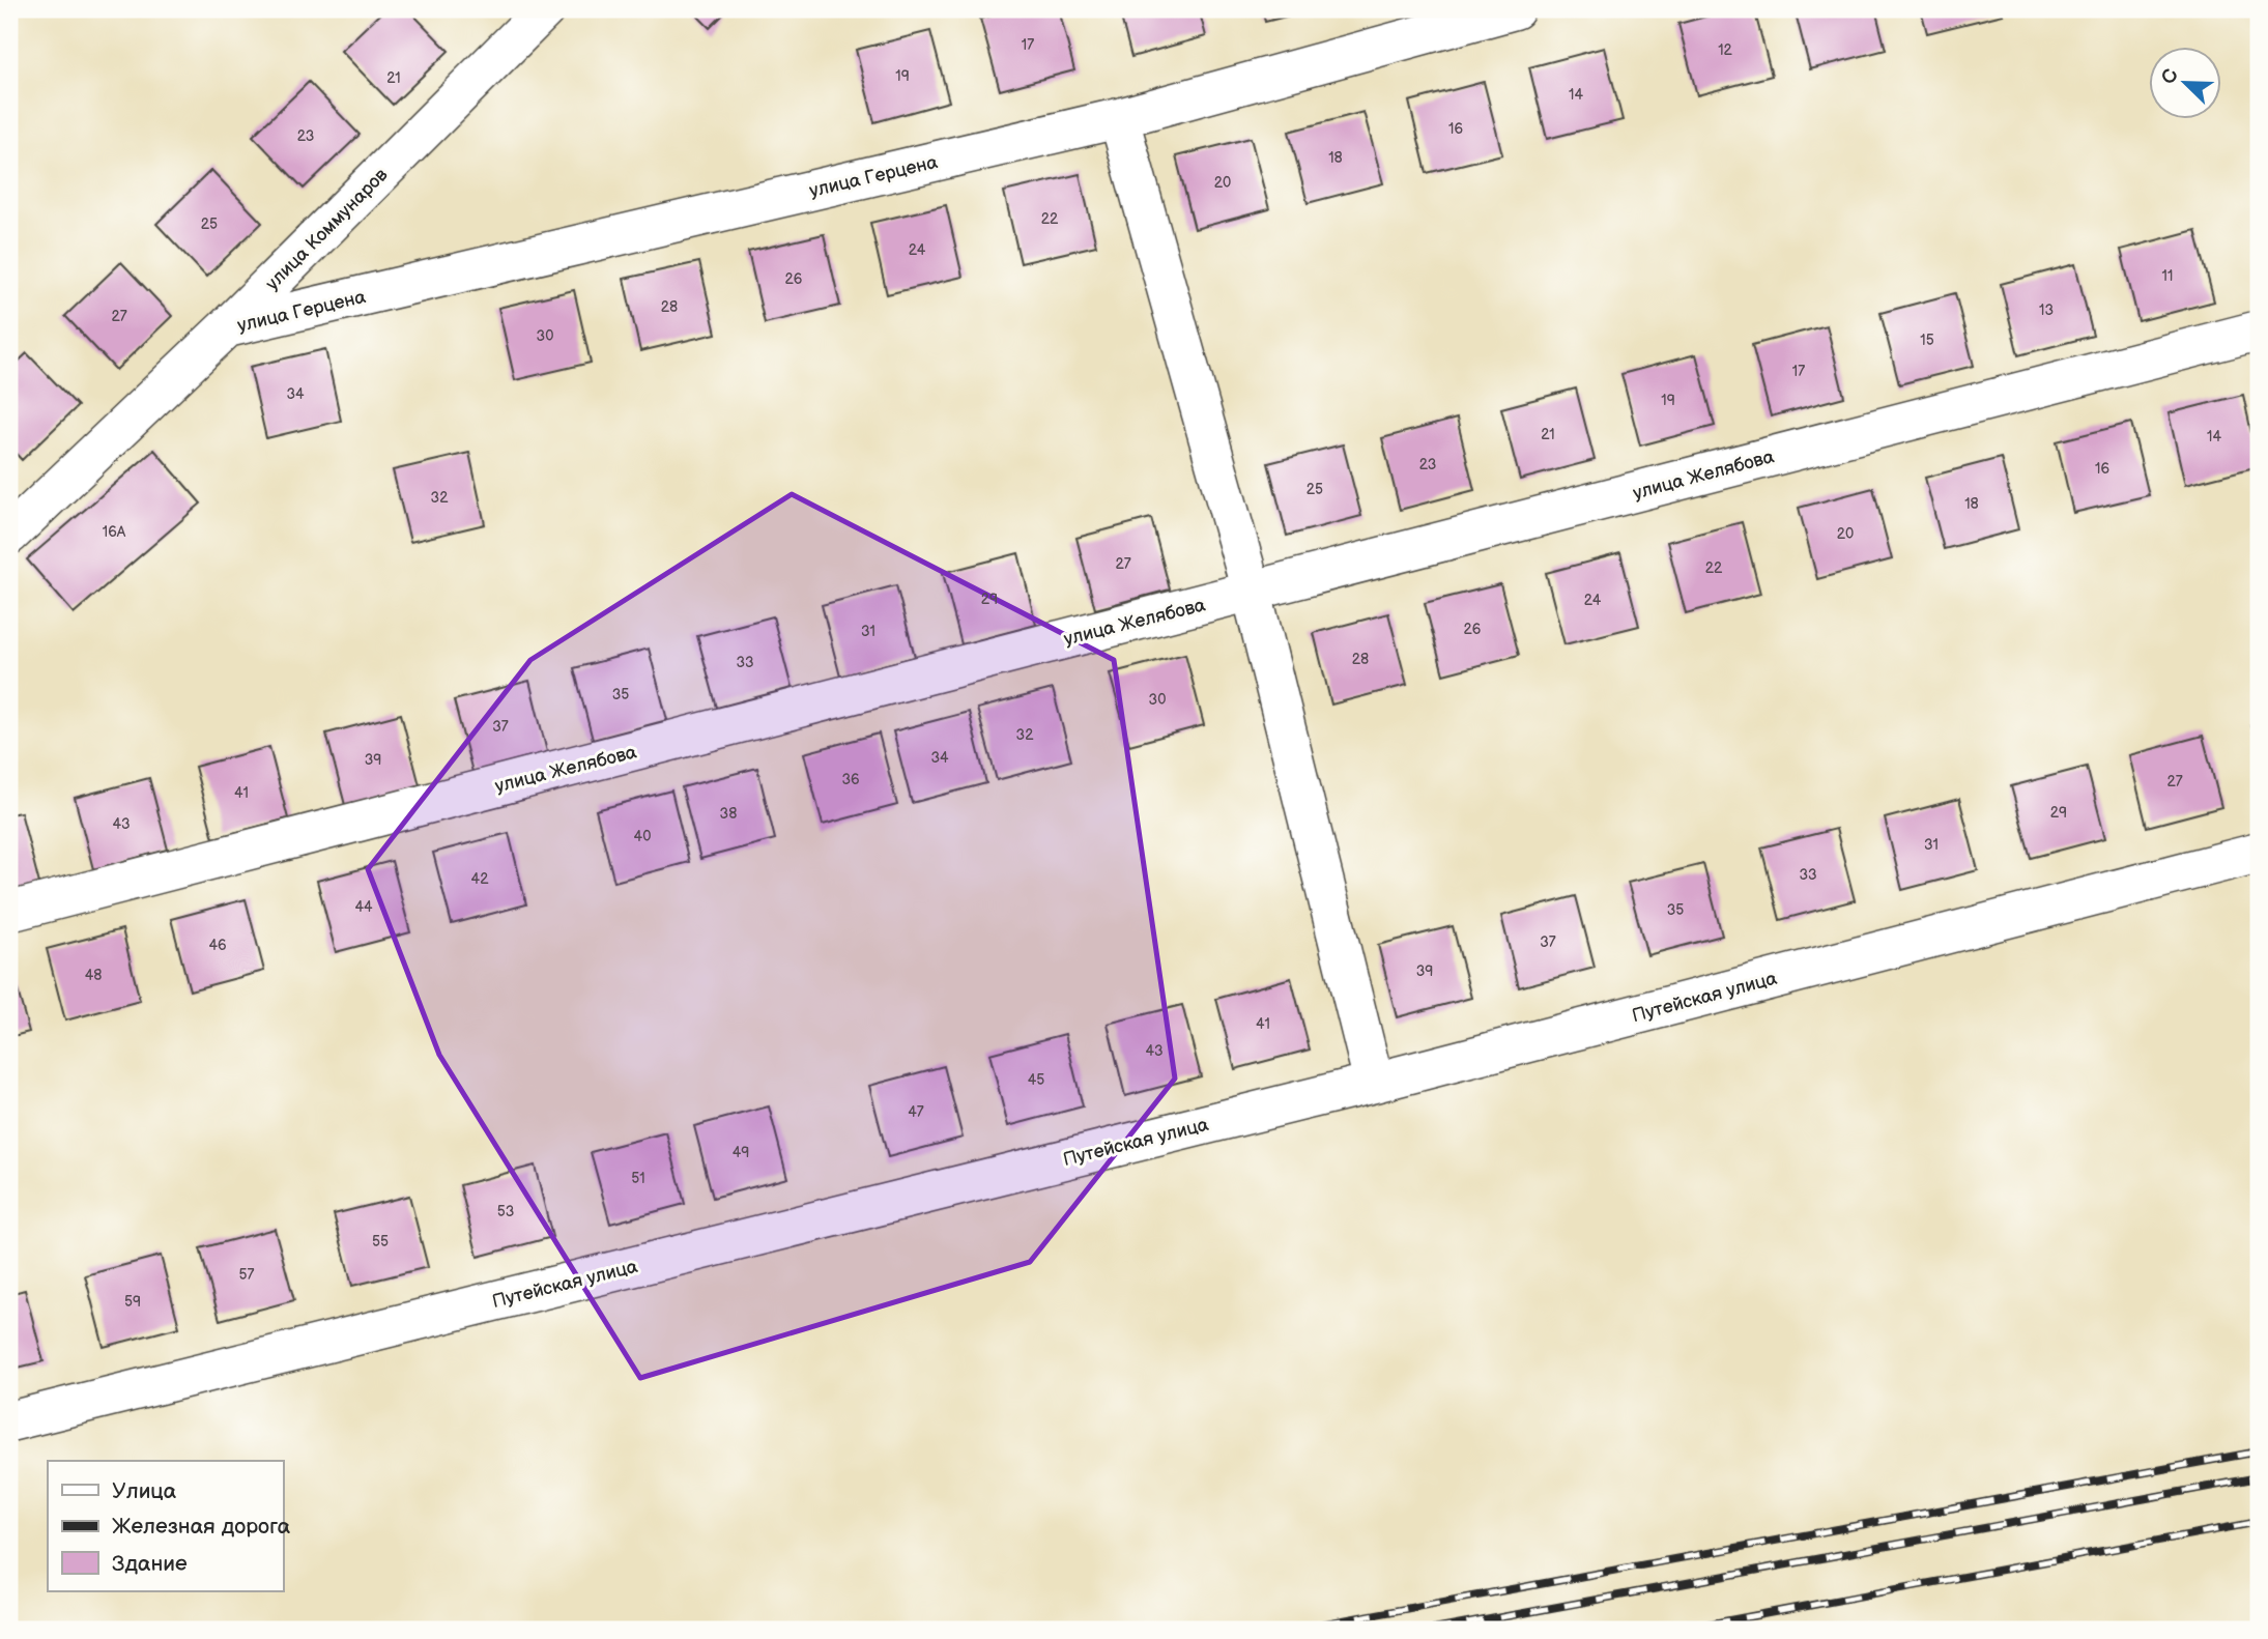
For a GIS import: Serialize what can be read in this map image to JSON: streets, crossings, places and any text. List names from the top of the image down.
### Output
{
  "streets": {
    "street": [
      "улица Герцена",
      "улица Коммунаров",
      "улица Желябова",
      "Путейская улица"
    ]
  },
  "crossings": [
    ["улица Герцена", "улица Коммунаров"]
  ],
  "house_numbers": [
    "17",
    "12",
    "19",
    "21",
    "14",
    "16",
    "23",
    "18",
    "20",
    "22",
    "25",
    "24",
    "11",
    "26",
    "28",
    "13",
    "27",
    "30",
    "15",
    "17",
    "34",
    "19",
    "21",
    "14",
    "23",
    "16",
    "25",
    "32",
    "18",
    "16А",
    "20",
    "27",
    "22",
    "29",
    "24",
    "26",
    "31",
    "28",
    "33",
    "35",
    "30",
    "37",
    "32",
    "34",
    "39",
    "36",
    "27",
    "41",
    "29",
    "38",
    "43",
    "40",
    "31",
    "33",
    "42",
    "44",
    "35",
    "37",
    "46",
    "39",
    "48",
    "41",
    "43",
    "45",
    "47",
    "49",
    "51",
    "53",
    "55",
    "57",
    "59"
  ],
  "legend": ["Улица", "Железная дорога", "Здание"],
  "north": "top left"
}
